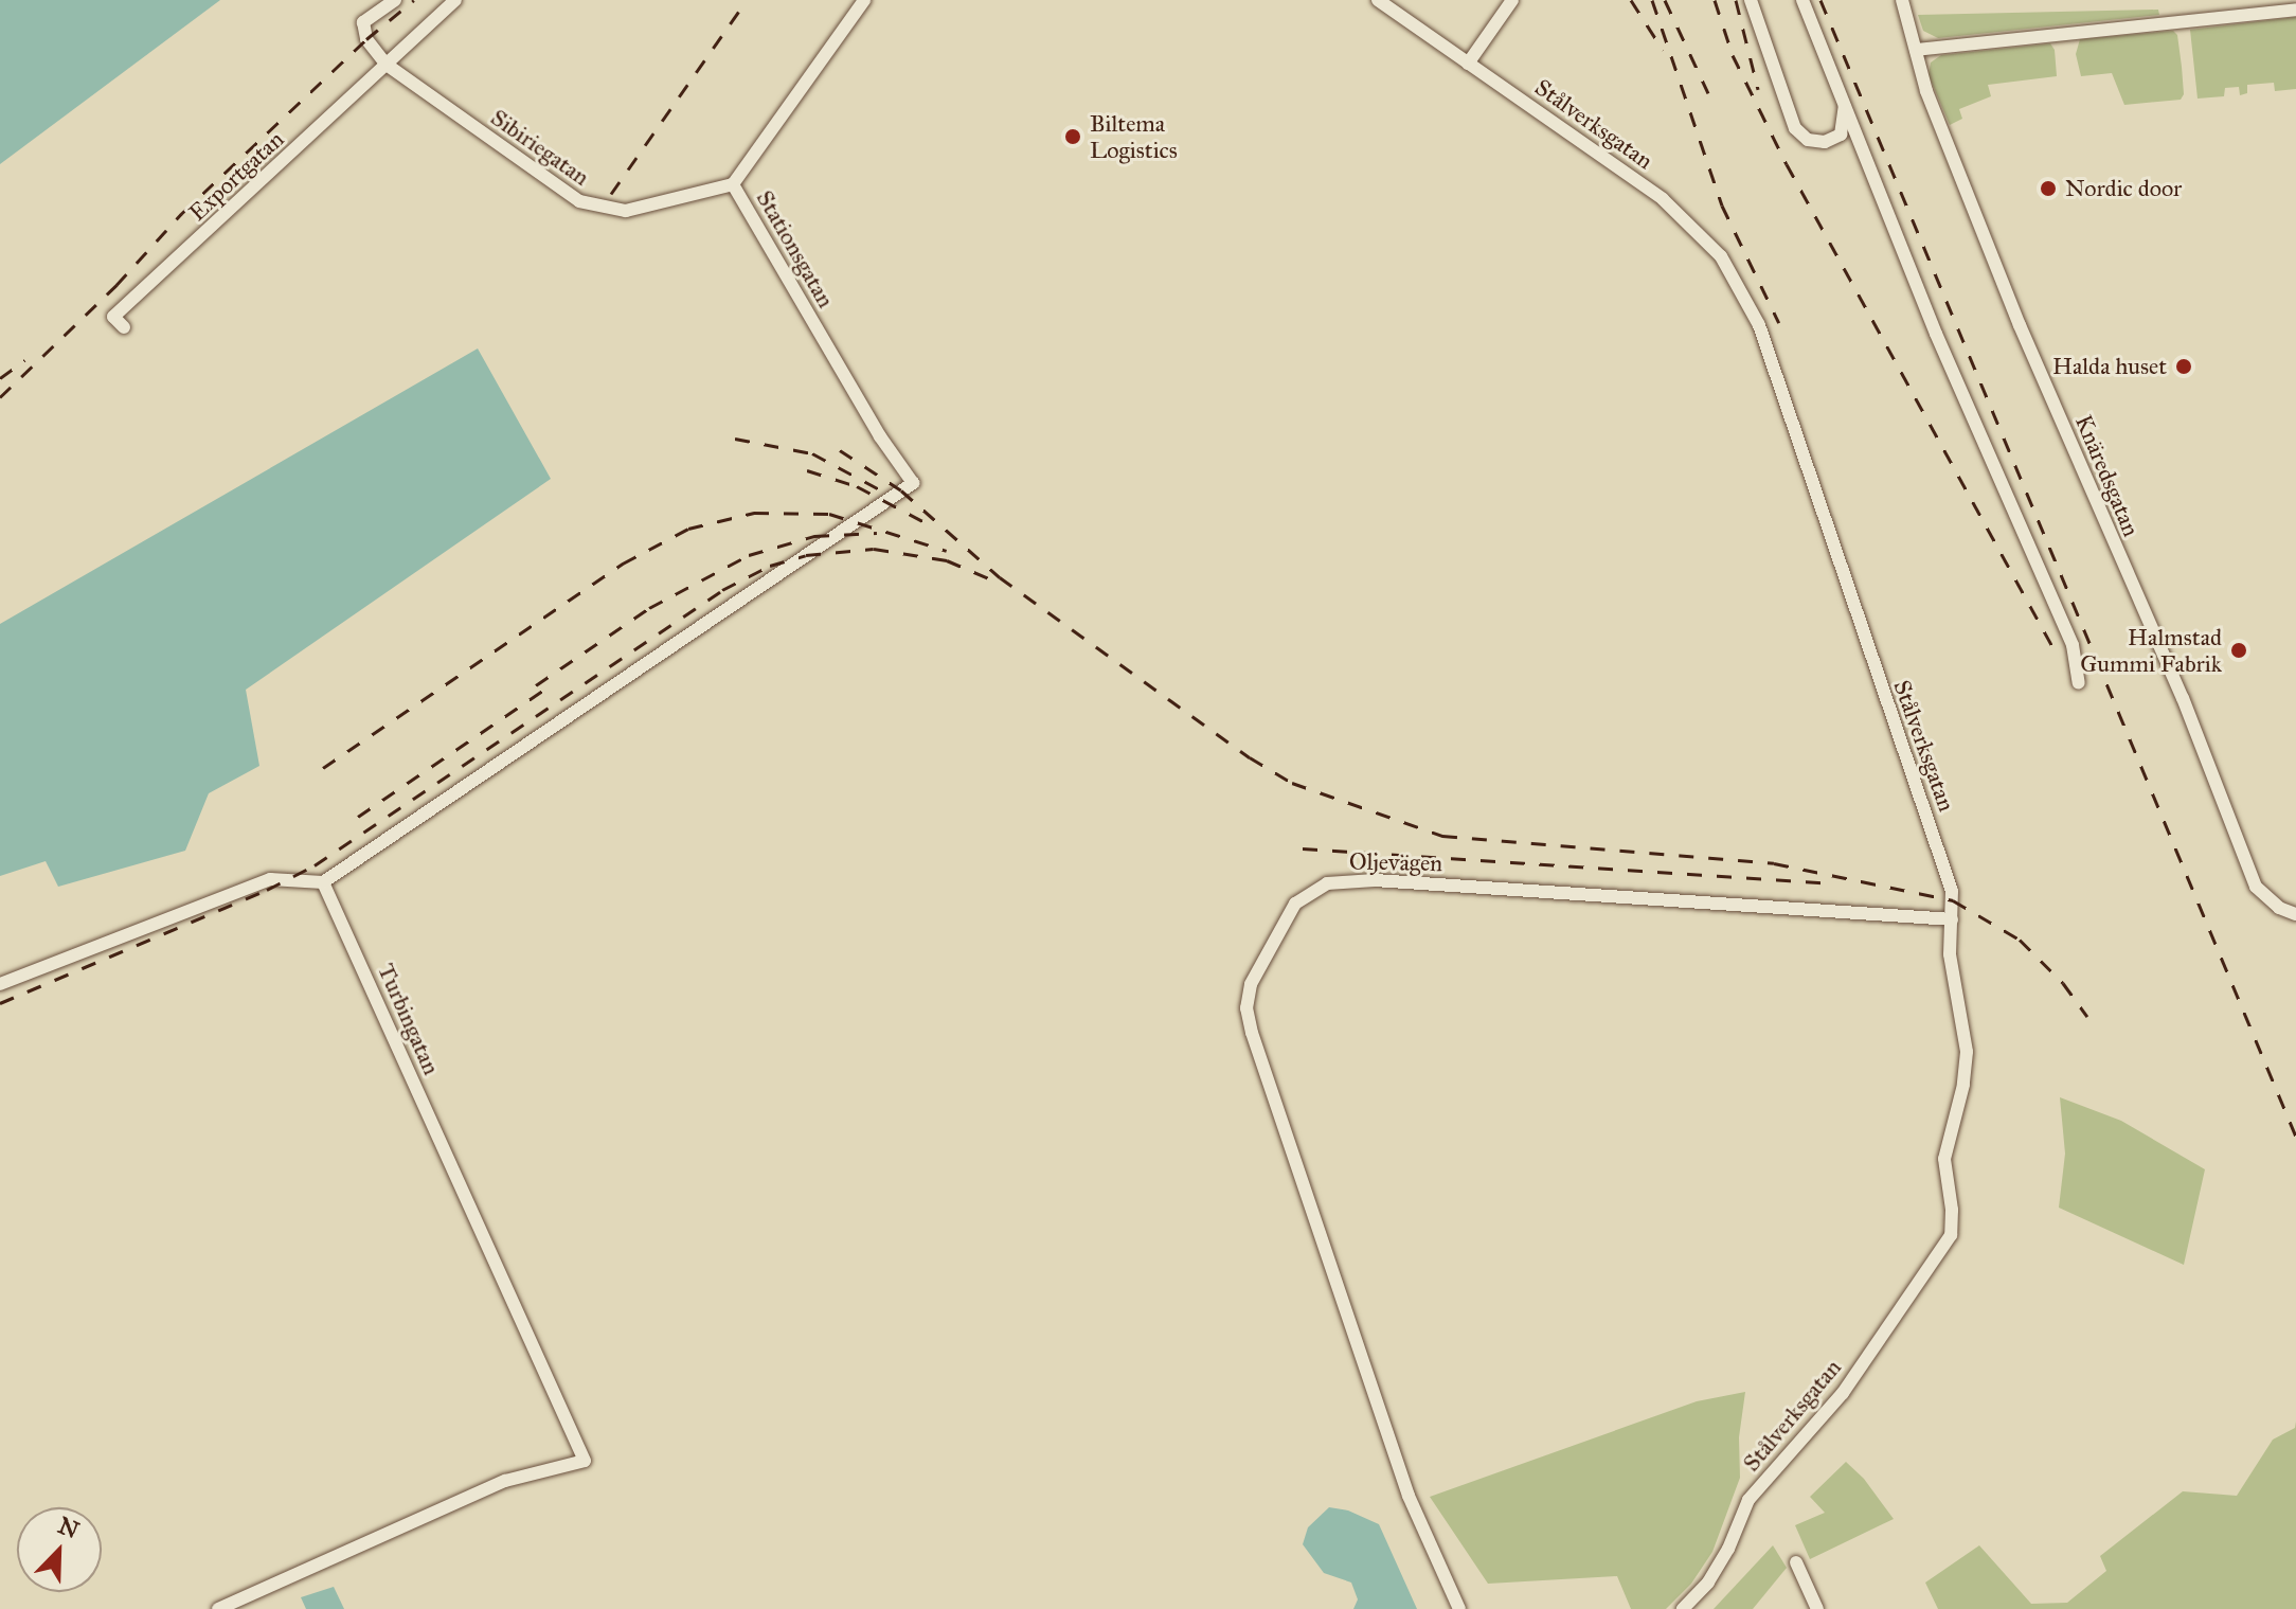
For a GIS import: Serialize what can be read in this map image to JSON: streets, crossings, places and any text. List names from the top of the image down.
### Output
{
  "streets": {
    "street": [
      "Stålverksgatan",
      "Sibiriegatan",
      "Exportgatan",
      "Stationsgatan",
      "Knäredsgatan",
      "Oljevägen",
      "Turbingatan"
    ]
  },
  "crossings": [
    ["Stålverksgatan", "Oljevägen"],
    ["Sibiriegatan", "Exportgatan"],
    ["Sibiriegatan", "Stationsgatan"],
    ["Stationsgatan", "Turbingatan"]
  ],
  "places": [
    "Biltema Logistics",
    "Nordic door",
    "Halda huset",
    "Halmstad Gummi Fabrik"
  ],
  "north": "top right"
}
